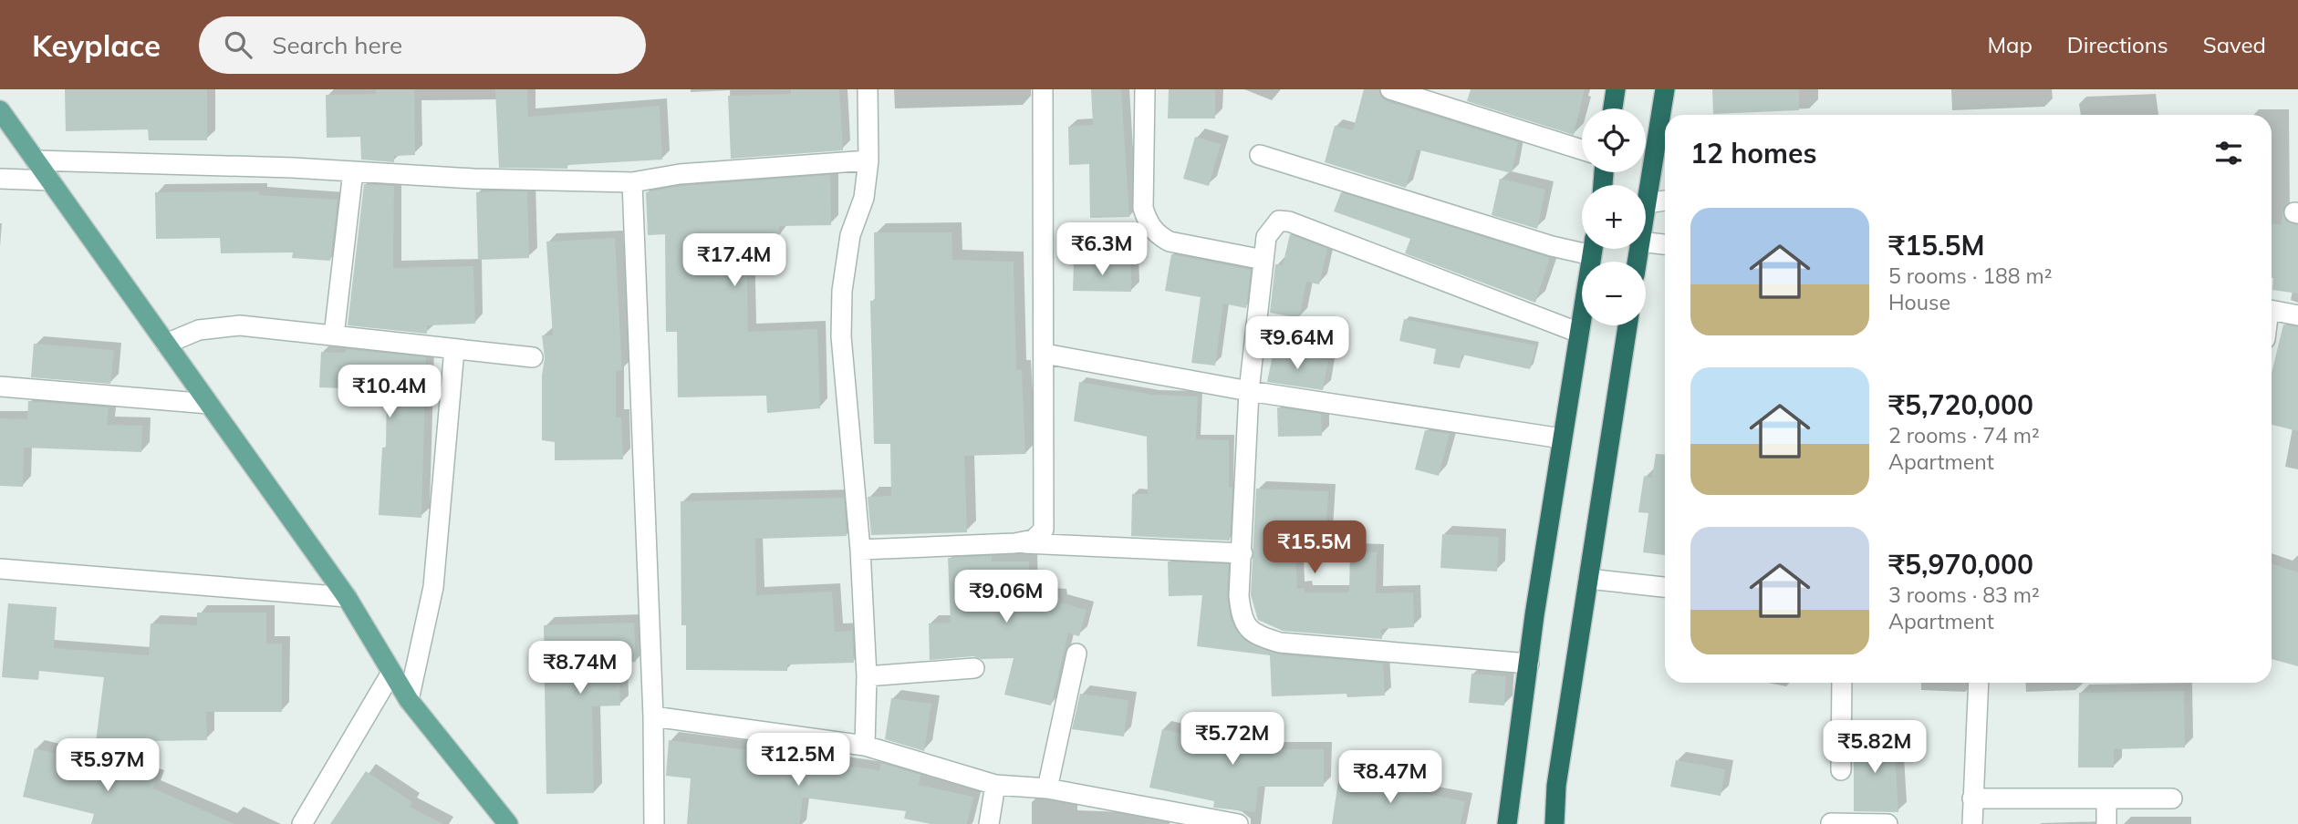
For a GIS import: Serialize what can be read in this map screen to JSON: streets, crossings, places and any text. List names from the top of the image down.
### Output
{
  "page": {
    "header": "Keyplace",
    "search": "Search here",
    "nav": ["Map", "Directions", "Saved"],
    "map_buttons": ["+", "−"],
    "heading": "12 homes",
    "list": [
      {
        "name": "₹15.5M",
        "note": "5 rooms · 188 m² · House"
      },
      {
        "name": "₹5,720,000",
        "note": "2 rooms · 74 m² · Apartment"
      },
      {
        "name": "₹5,970,000",
        "note": "3 rooms · 83 m² · Apartment"
      }
    ],
    "price": [
      "₹6.3M",
      "₹17.4M",
      "₹9.64M",
      "₹10.4M",
      "₹15.5M",
      "₹9.06M",
      "₹8.74M",
      "₹5.72M",
      "₹5.82M",
      "₹12.5M",
      "₹5.97M",
      "₹8.47M"
    ]
  }
}
